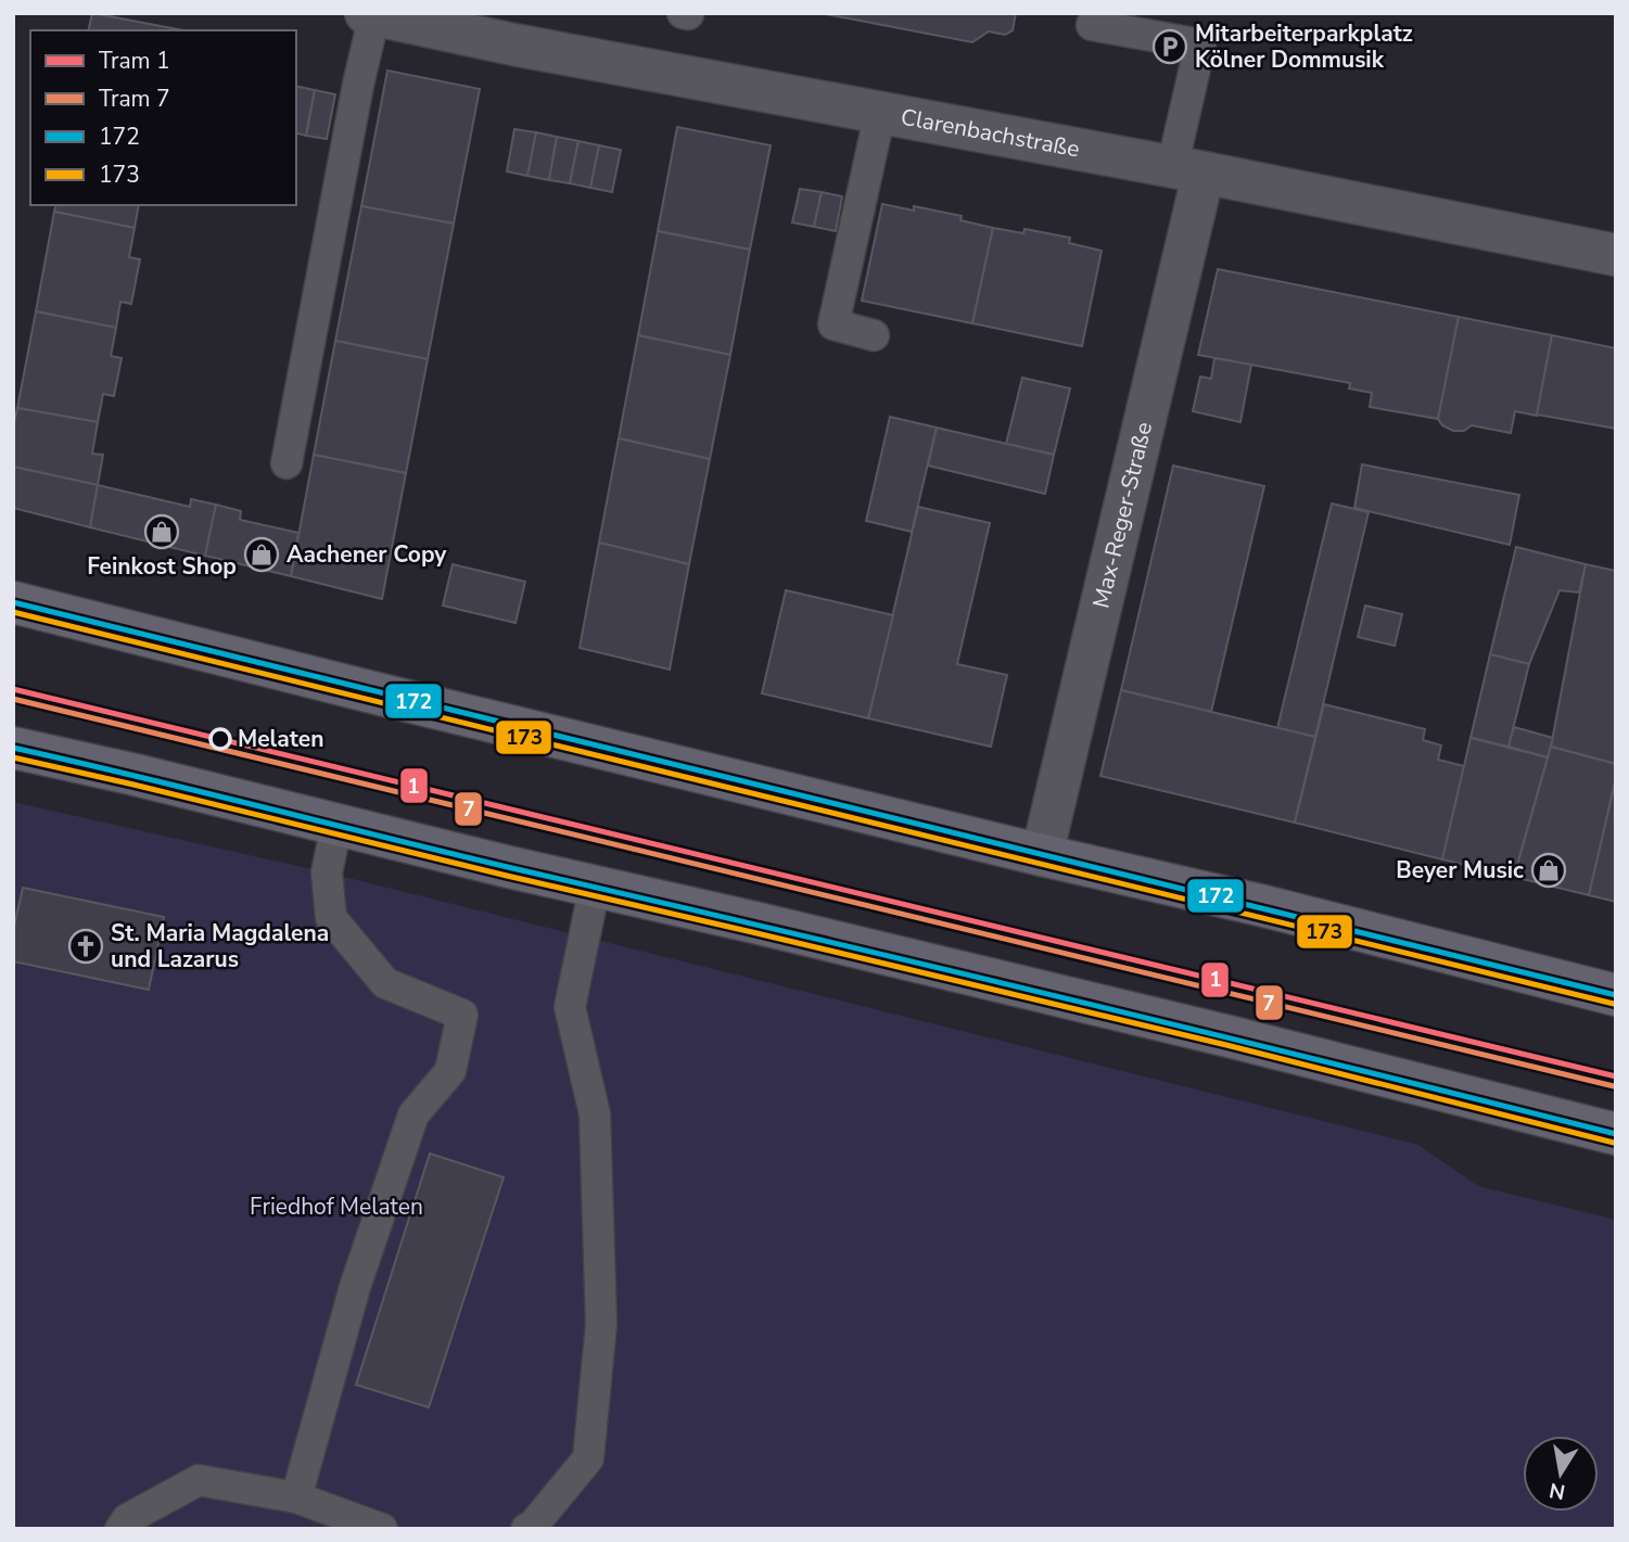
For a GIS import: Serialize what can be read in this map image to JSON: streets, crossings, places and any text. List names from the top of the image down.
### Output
{
  "streets": {
    "street": ["Clarenbachstraße", "Max-Reger-Straße"]
  },
  "crossings": [
    ["Clarenbachstraße", "Max-Reger-Straße"]
  ],
  "parks": ["Friedhof Melaten"],
  "places": {
    "parking": ["Mitarbeiterparkplatz Kölner Dommusik"],
    "shop": ["Feinkost Shop", "Aachener Copy", "Beyer Music"],
    "other": ["Melaten"],
    "church": ["St. Maria Magdalena und Lazarus"]
  },
  "lines": [
    "transit line 172",
    "transit line 173",
    "tram line 1",
    "tram line 7"
  ],
  "legend": [
    "Tram 1",
    "Tram 7",
    "172",
    "173"
  ],
  "north": "bottom"
}
